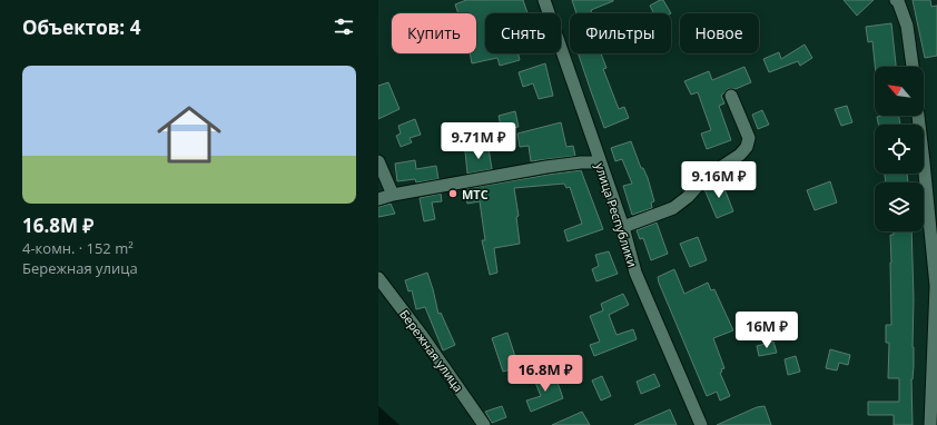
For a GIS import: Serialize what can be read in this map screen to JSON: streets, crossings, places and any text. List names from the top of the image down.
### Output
{
  "streets": {
    "street": ["улица Республики", "Бережная улица"]
  },
  "places": ["МТС"],
  "north": "top left",
  "page": {
    "heading": "Объектов: 4",
    "chip": [
      "Купить",
      "Снять",
      "Фильтры",
      "Новое"
    ],
    "list": [
      {
        "name": "16.8M ₽",
        "note": "4-комн. · 152 m² · Бережная улица"
      }
    ],
    "price": [
      "9.71M ₽",
      "9.16M ₽",
      "16M ₽",
      "16.8M ₽"
    ]
  }
}
